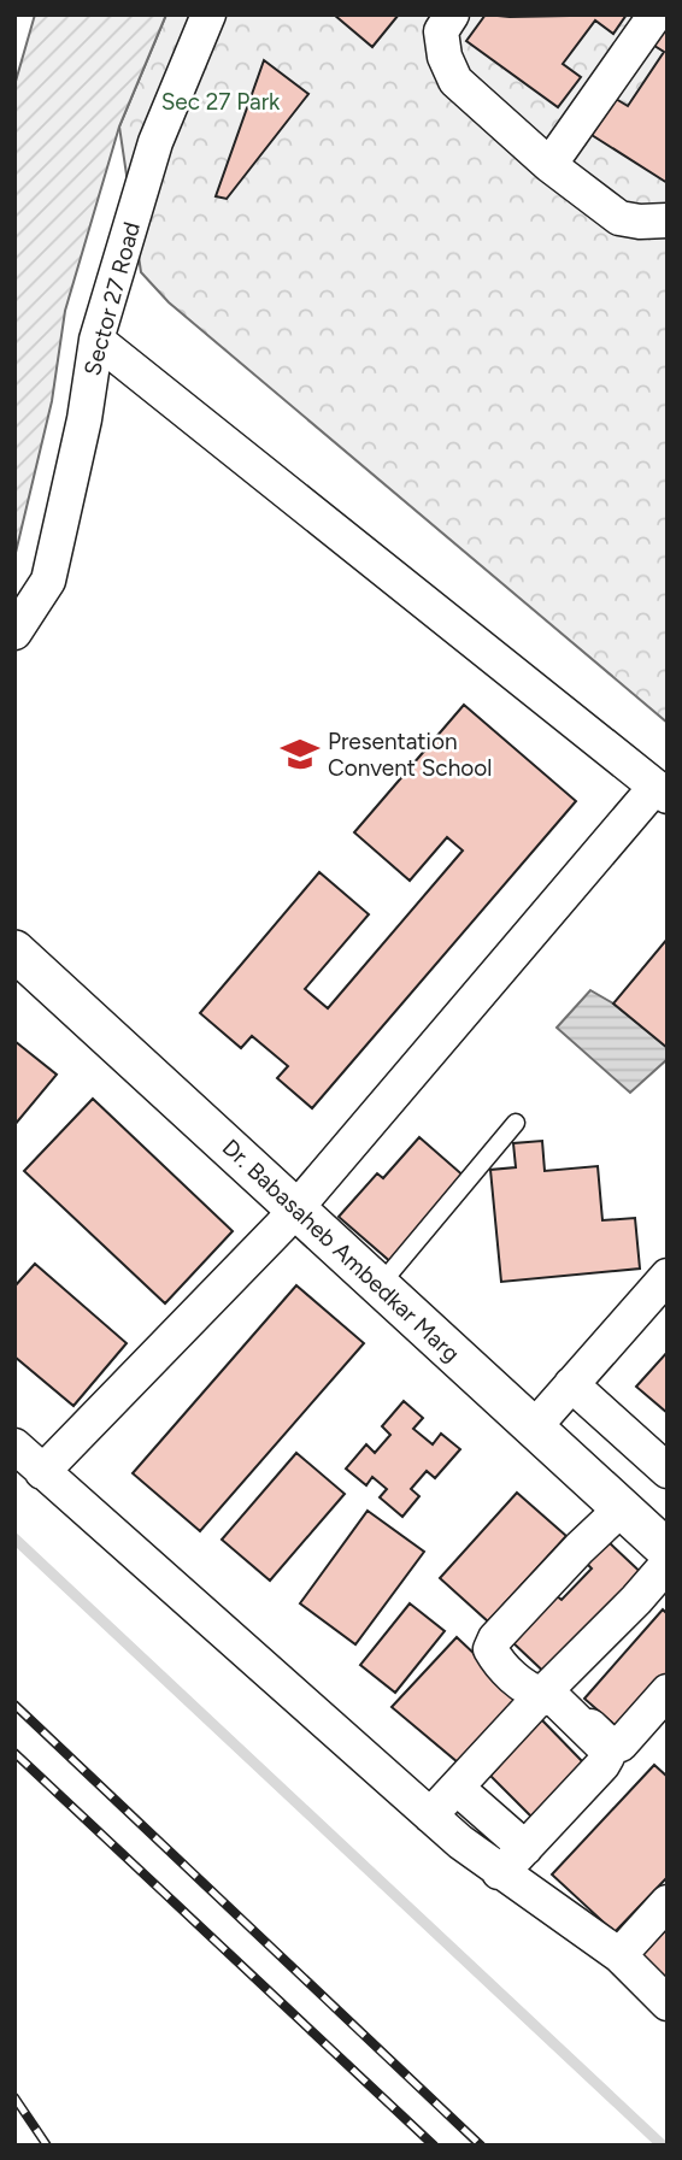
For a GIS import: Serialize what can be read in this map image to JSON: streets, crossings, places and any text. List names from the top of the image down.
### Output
{
  "streets": {
    "street": ["Sector 27 Road", "Dr. Babasaheb Ambedkar Marg"]
  },
  "parks": ["Sec 27 Park"],
  "places": {
    "school or university": ["Presentation Convent School"]
  }
}
